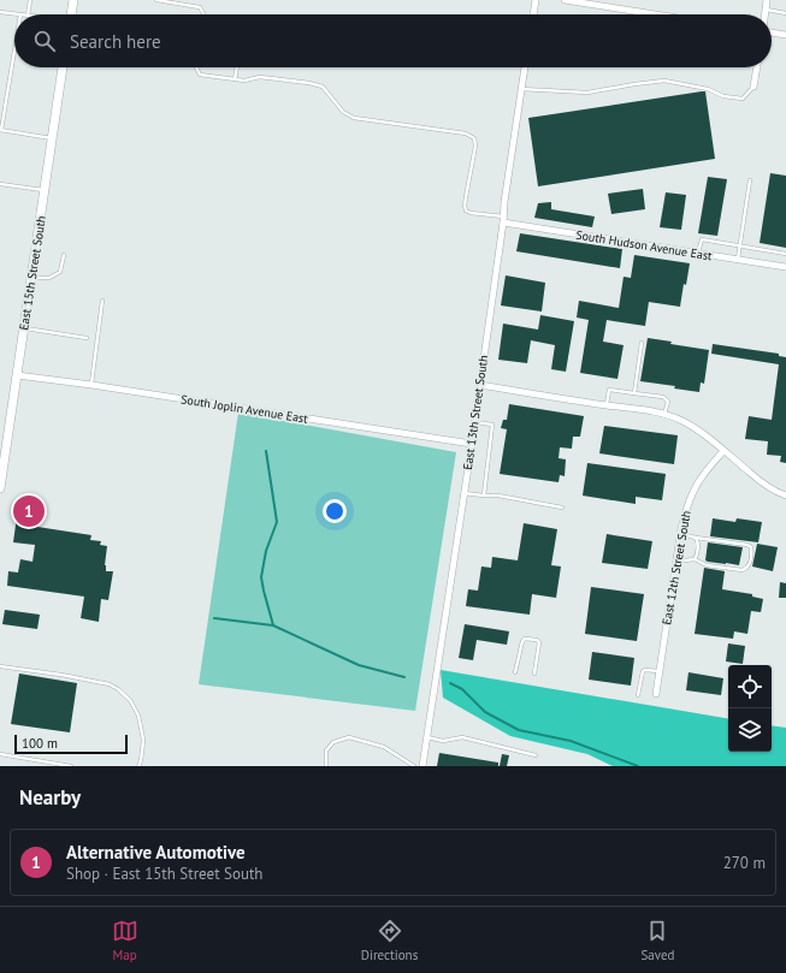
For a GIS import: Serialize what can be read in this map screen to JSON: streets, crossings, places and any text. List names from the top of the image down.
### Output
{
  "streets": {
    "main road": ["East 15th Street South"],
    "street": [
      "South Hudson Avenue East",
      "South Joplin Avenue East",
      "East 13th Street South",
      "East 12th Street South"
    ]
  },
  "crossings": [
    ["South Hudson Avenue East", "East 13th Street South"],
    ["East 15th Street South", "South Joplin Avenue East"],
    ["South Joplin Avenue East", "East 13th Street South"]
  ],
  "scale_bar": "100 m",
  "page": {
    "search": "Search here",
    "pins": "1",
    "scale": "100 m",
    "heading": "Nearby",
    "list": [
      {
        "mark": "1",
        "name": "Alternative Automotive",
        "note": "Shop · East 15th Street South",
        "value": "270 m"
      }
    ],
    "nav": ["Map", "Directions", "Saved"]
  }
}
